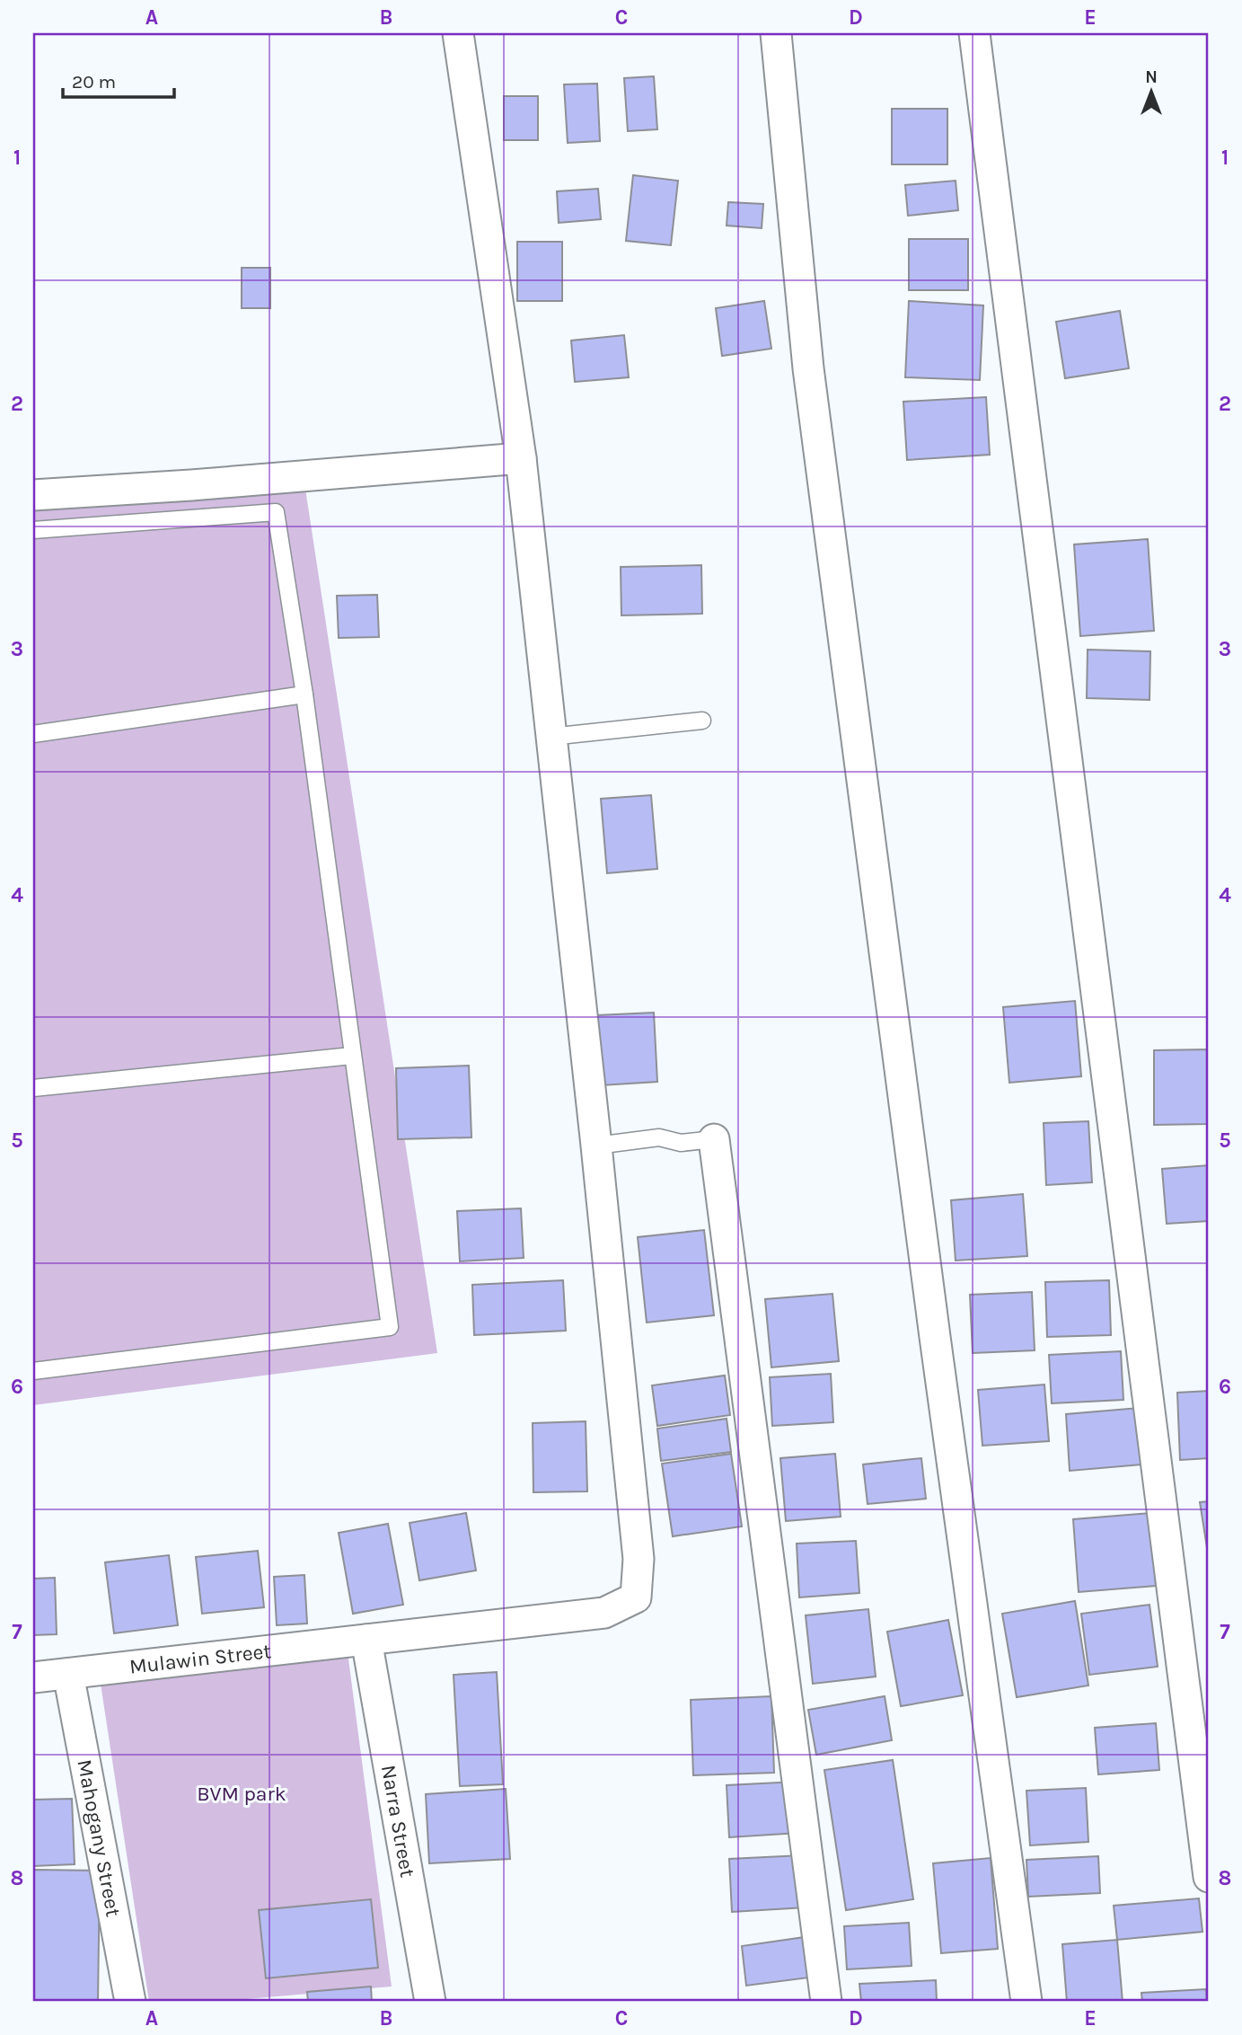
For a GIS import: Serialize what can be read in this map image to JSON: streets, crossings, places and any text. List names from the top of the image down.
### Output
{
  "streets": {
    "street": ["Mulawin Street", "Narra Street", "Mahogany Street"]
  },
  "crossings": [
    ["Mulawin Street", "Narra Street"],
    ["Mulawin Street", "Mahogany Street"]
  ],
  "parks": ["BVM park"],
  "scale_bar": "20 m",
  "north": "top",
  "grid": {
    "columns": [
      "A",
      "B",
      "C",
      "D",
      "E"
    ],
    "rows": [
      "1",
      "2",
      "3",
      "4",
      "5",
      "6",
      "7",
      "8"
    ]
  }
}
